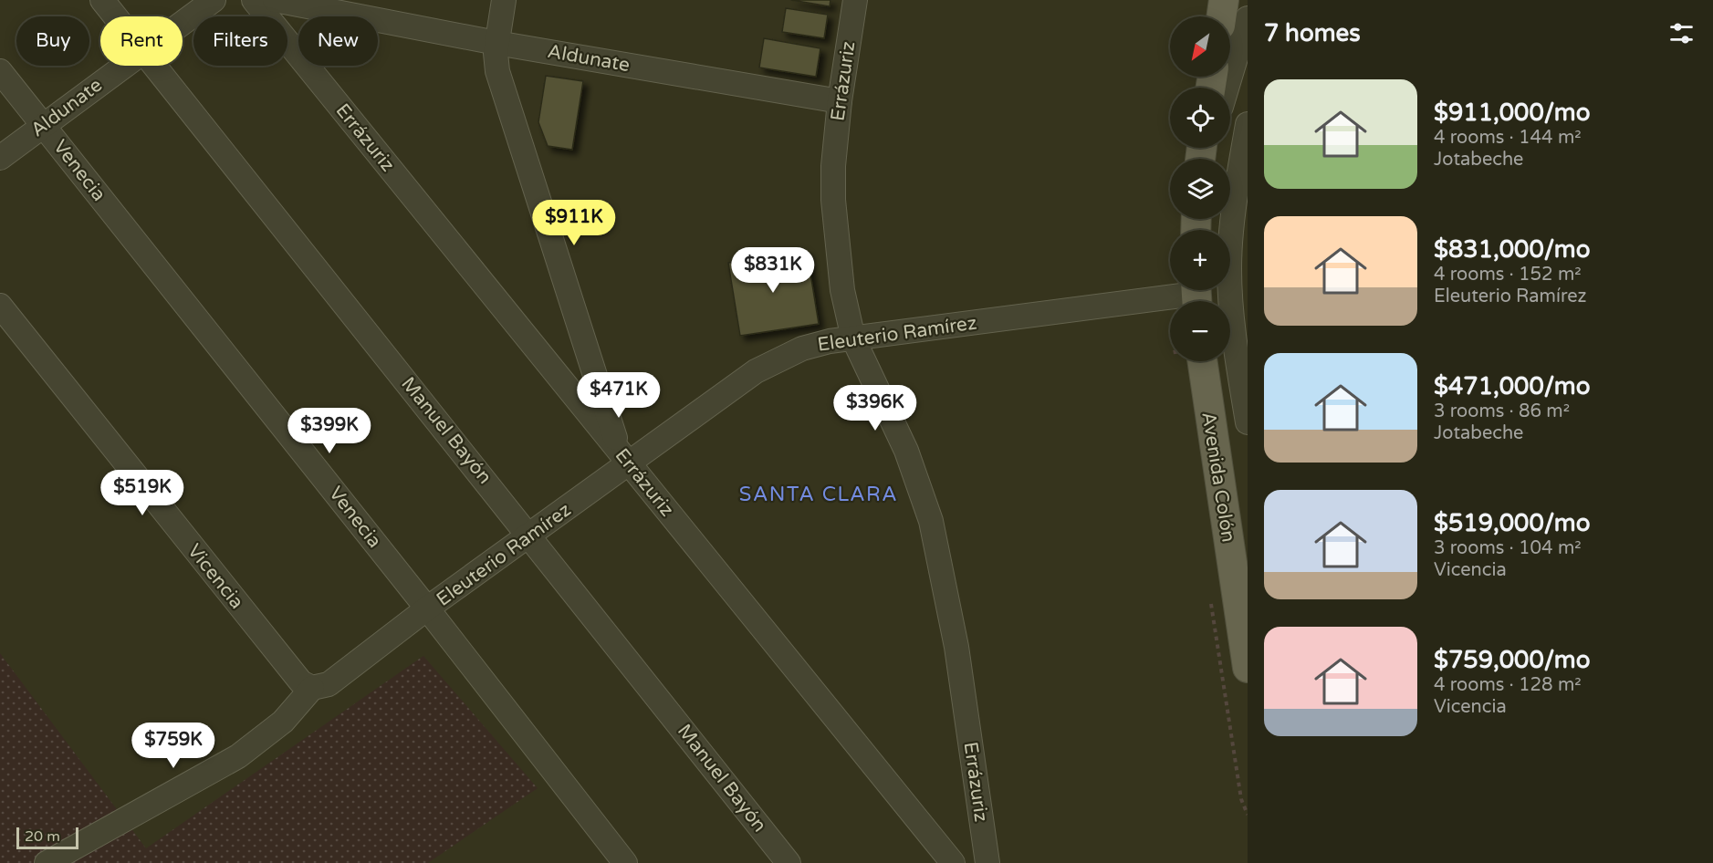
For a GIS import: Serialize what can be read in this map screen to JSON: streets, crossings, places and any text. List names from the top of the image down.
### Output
{
  "streets": {
    "main road": ["Avenida Colón"],
    "street": [
      "Aldunate",
      "Errázuriz",
      "Venecia",
      "Eleuterio Ramírez",
      "Manuel Bayón",
      "Vicencia"
    ]
  },
  "crossings": [
    ["Aldunate", "Errázuriz"],
    ["Aldunate", "Venecia"],
    ["Errázuriz", "Eleuterio Ramírez"],
    ["Venecia", "Eleuterio Ramírez"],
    ["Eleuterio Ramírez", "Manuel Bayón"],
    ["Eleuterio Ramírez", "Vicencia"]
  ],
  "districts": ["SANTA CLARA"],
  "scale_bar": "20 m",
  "north": "bottom left",
  "page": {
    "heading": "7 homes",
    "map_buttons": ["+", "−"],
    "chip": [
      "Buy",
      "Rent",
      "Filters",
      "New"
    ],
    "list": [
      {
        "name": "$911,000/mo",
        "note": "4 rooms · 144 m² · Jotabeche"
      },
      {
        "name": "$831,000/mo",
        "note": "4 rooms · 152 m² · Eleuterio Ramírez"
      },
      {
        "name": "$471,000/mo",
        "note": "3 rooms · 86 m² · Jotabeche"
      },
      {
        "name": "$519,000/mo",
        "note": "3 rooms · 104 m² · Vicencia"
      },
      {
        "name": "$759,000/mo",
        "note": "4 rooms · 128 m² · Vicencia"
      }
    ],
    "price": [
      "$911K",
      "$831K",
      "$471K",
      "$396K",
      "$399K",
      "$519K",
      "$759K"
    ],
    "scale": "20 m"
  }
}
